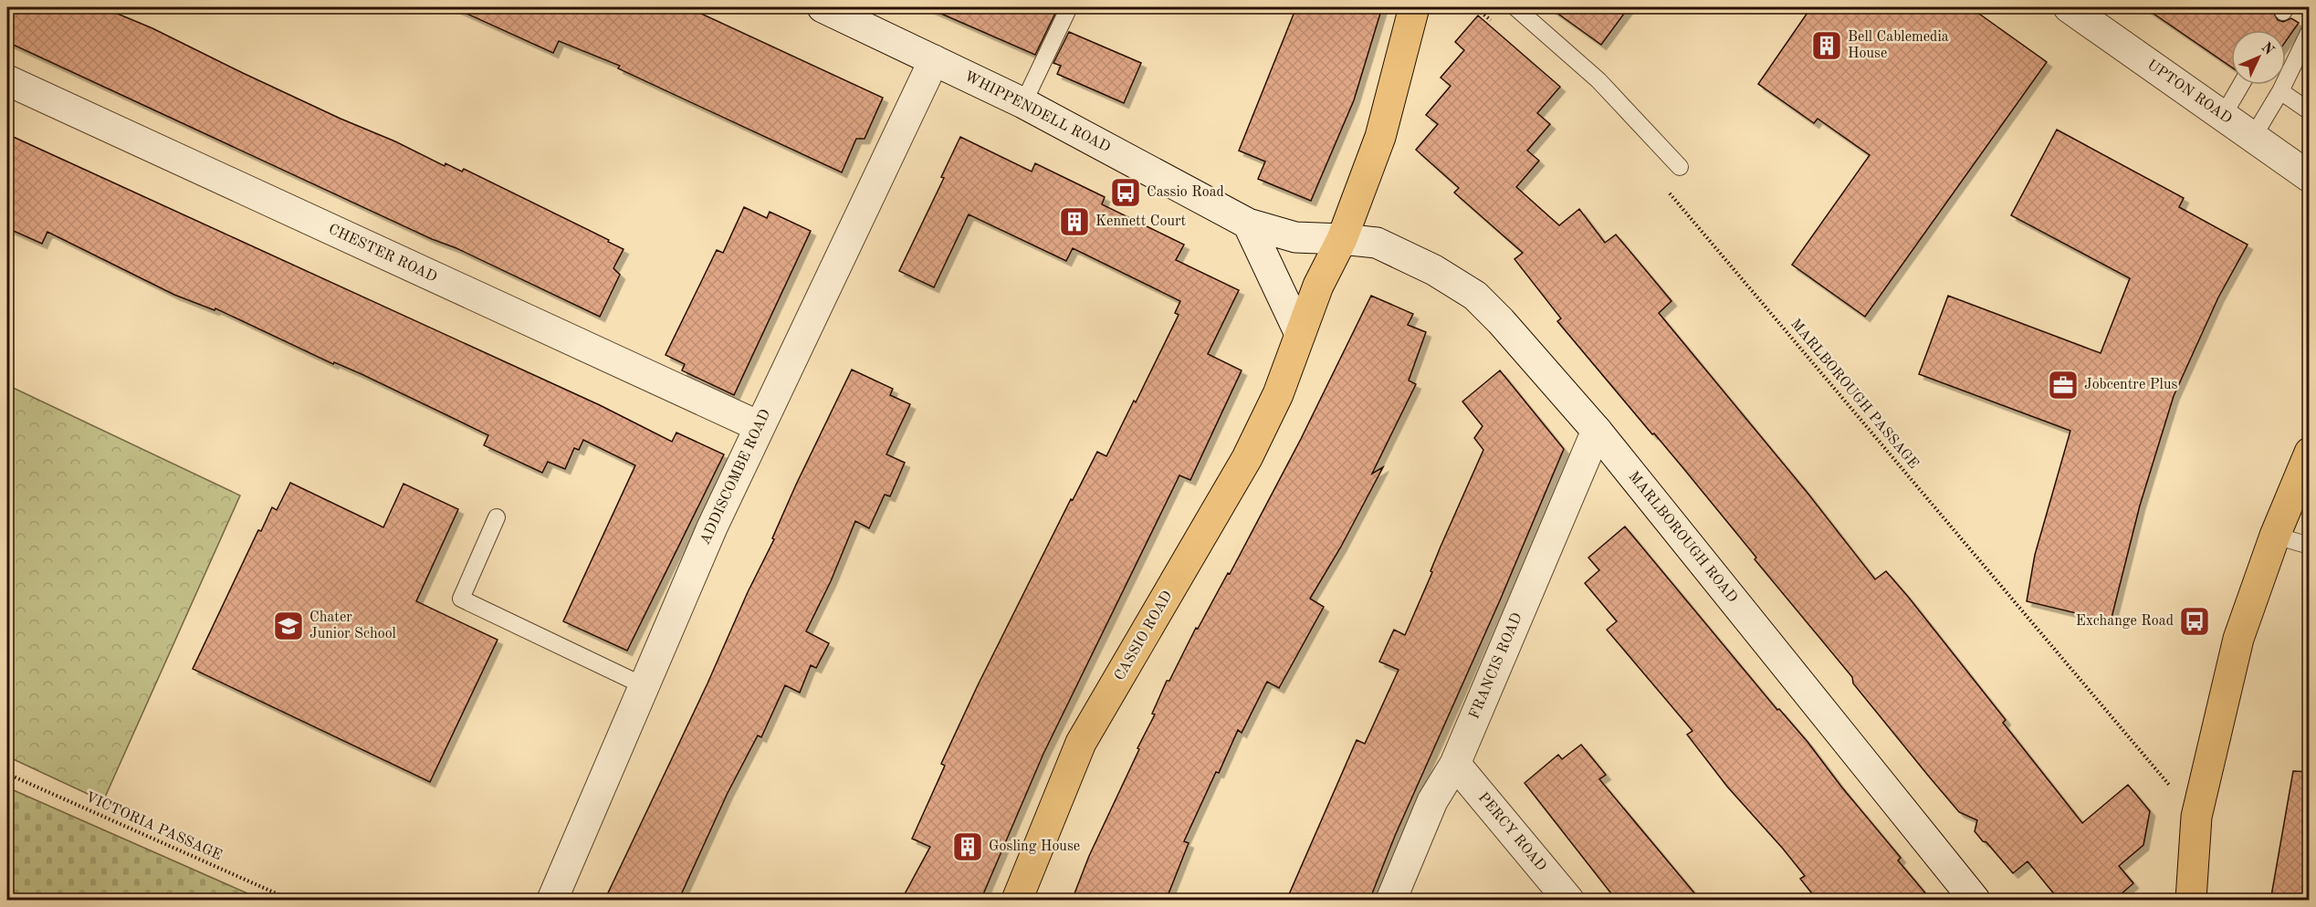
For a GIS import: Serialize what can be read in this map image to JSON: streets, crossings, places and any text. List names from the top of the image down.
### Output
{
  "streets": {
    "main road": ["CASSIO ROAD"],
    "street": [
      "UPTON ROAD",
      "WHIPPENDELL ROAD",
      "CHESTER ROAD",
      "ADDISCOMBE ROAD",
      "MARLBOROUGH ROAD",
      "FRANCIS ROAD",
      "PERCY ROAD"
    ],
    "path": ["MARLBOROUGH PASSAGE", "VICTORIA PASSAGE"]
  },
  "crossings": [
    ["WHIPPENDELL ROAD", "ADDISCOMBE ROAD"],
    ["WHIPPENDELL ROAD", "MARLBOROUGH ROAD"],
    ["WHIPPENDELL ROAD", "CASSIO ROAD"],
    ["CHESTER ROAD", "ADDISCOMBE ROAD"],
    ["MARLBOROUGH ROAD", "CASSIO ROAD"],
    ["MARLBOROUGH ROAD", "FRANCIS ROAD"],
    ["FRANCIS ROAD", "PERCY ROAD"]
  ],
  "places": {
    "building": ["Bell Cablemedia House", "Kennett Court", "Gosling House"],
    "bus stop": ["Cassio Road", "Exchange Road"],
    "office": ["Jobcentre Plus"],
    "school or university": ["Chater Junior School"]
  },
  "north": "top right"
}
